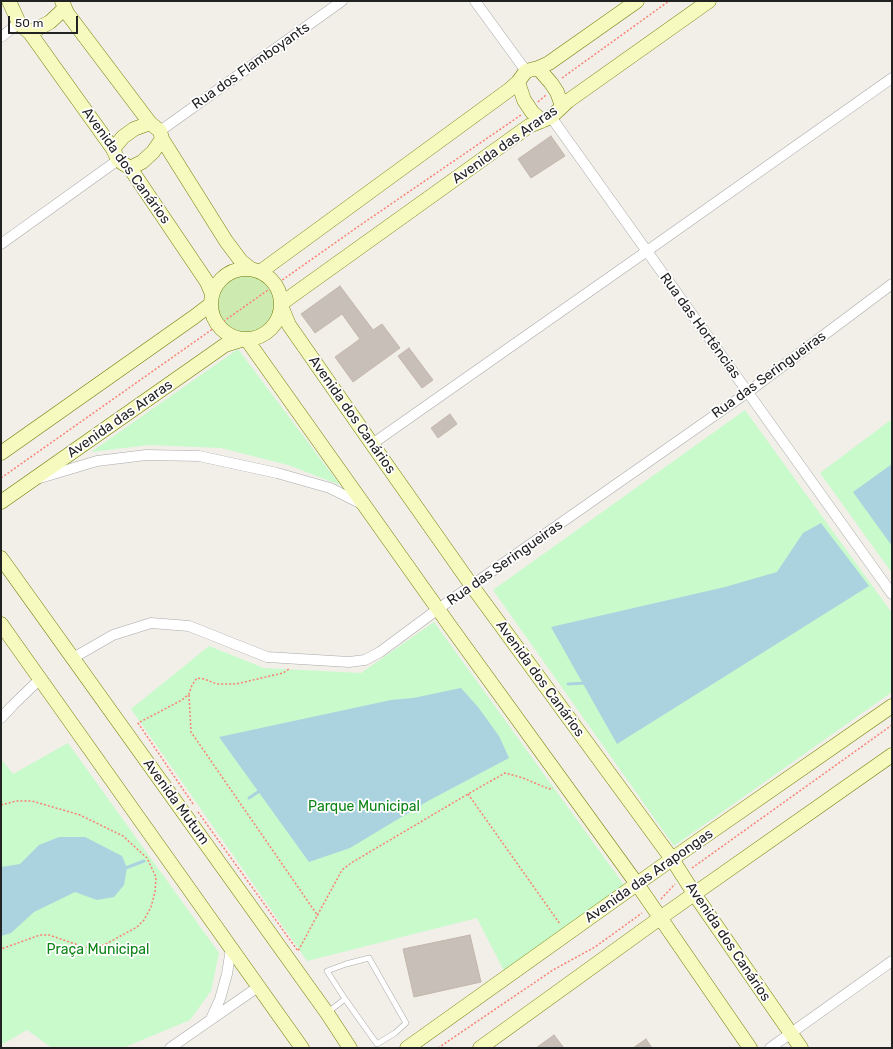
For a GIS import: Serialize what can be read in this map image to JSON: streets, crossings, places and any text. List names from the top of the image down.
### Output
{
  "streets": {
    "street": [
      "Rua dos Flamboyants",
      "Avenida das Araras",
      "Avenida dos Canários",
      "Rua das Hortências",
      "Rua das Seringueiras",
      "Avenida Mutum",
      "Avenida das Arapongas"
    ]
  },
  "crossings": [
    ["Avenida das Araras", "Avenida dos Canários"],
    ["Avenida das Araras", "Rua das Hortências"],
    ["Avenida dos Canários", "Rua das Seringueiras"],
    ["Avenida dos Canários", "Avenida das Arapongas"],
    ["Rua das Hortências", "Rua das Seringueiras"],
    ["Rua das Seringueiras", "Avenida Mutum"]
  ],
  "parks": ["Parque Municipal", "Praça Municipal"],
  "scale_bar": "50 m"
}
